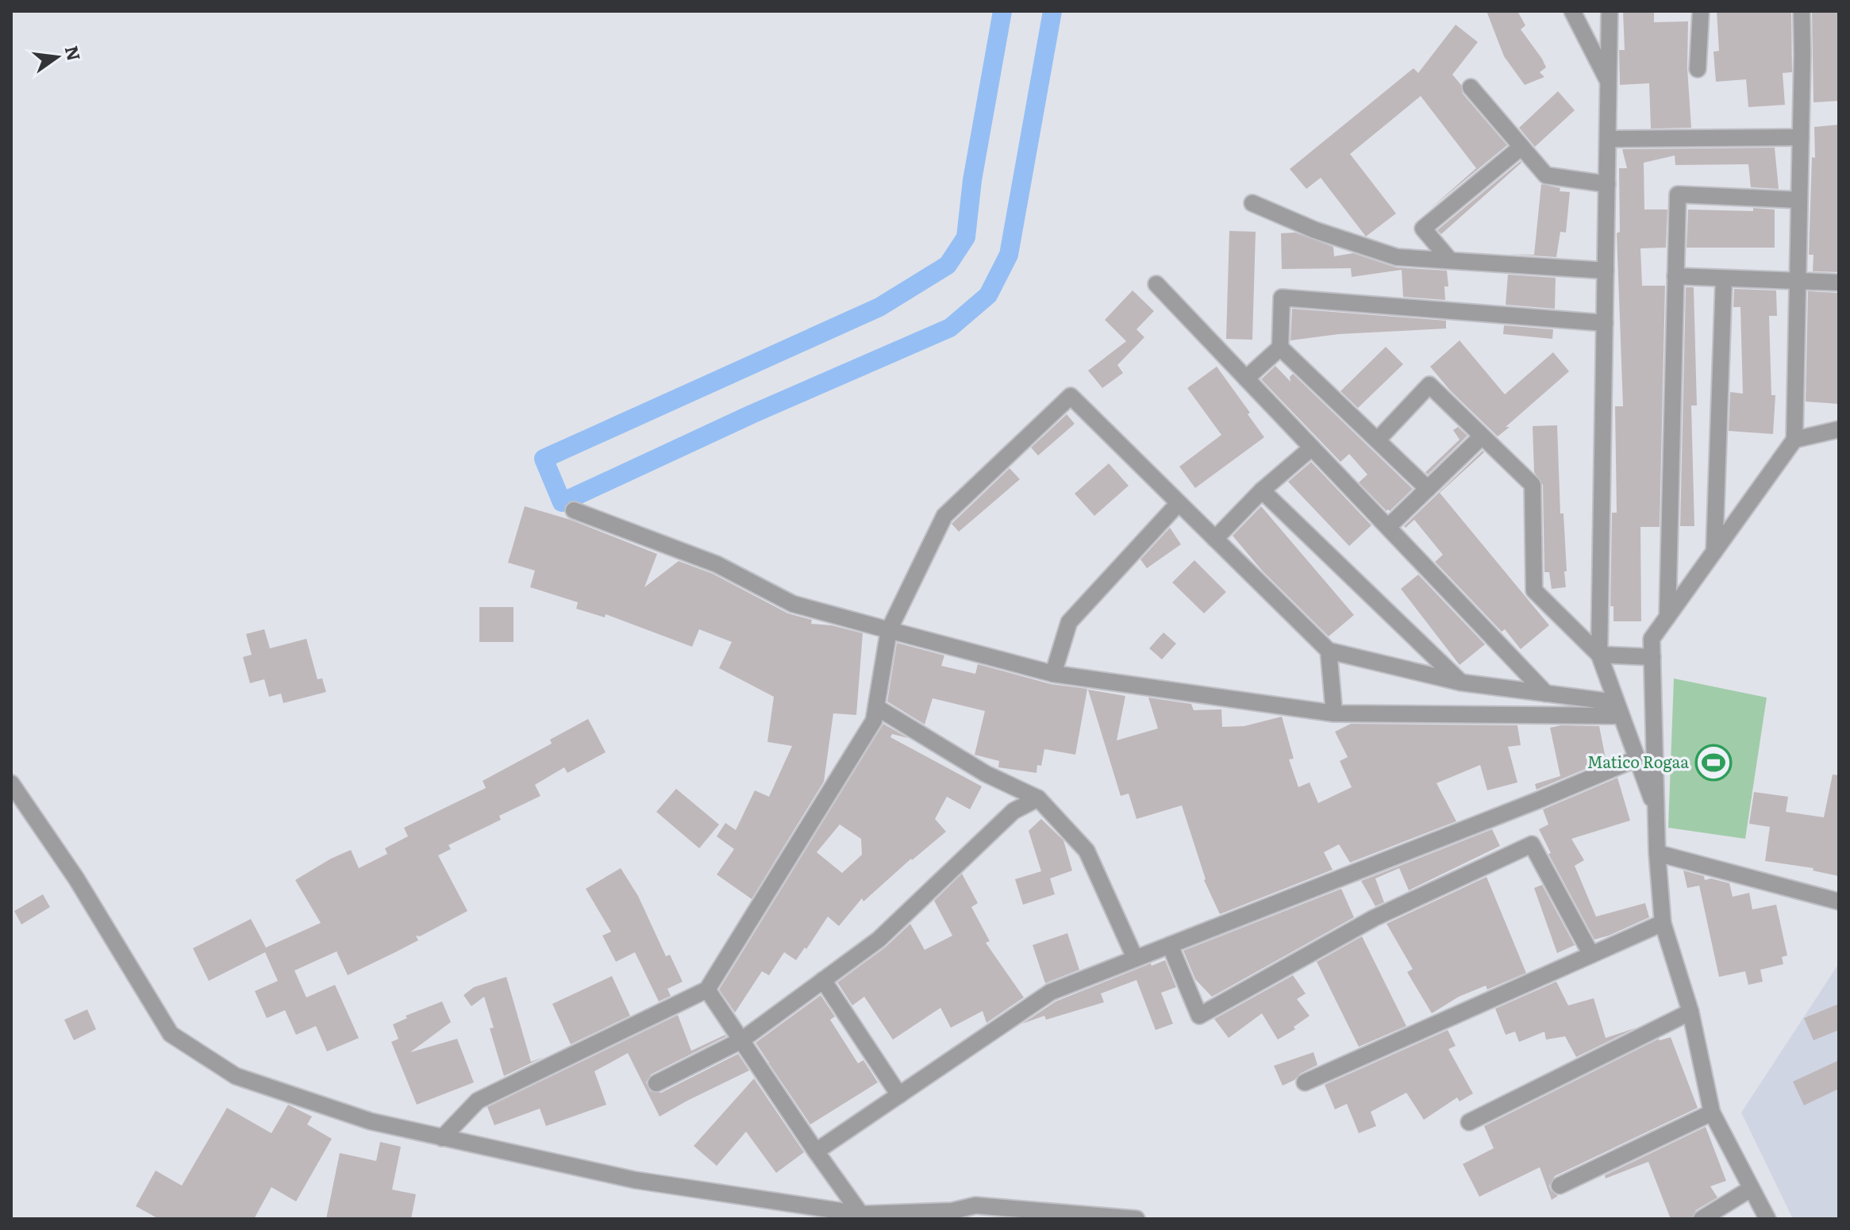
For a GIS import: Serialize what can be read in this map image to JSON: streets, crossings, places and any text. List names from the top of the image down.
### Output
{
  "places": {
    "sports": ["Matico Rogaa"]
  },
  "north": "right"
}
